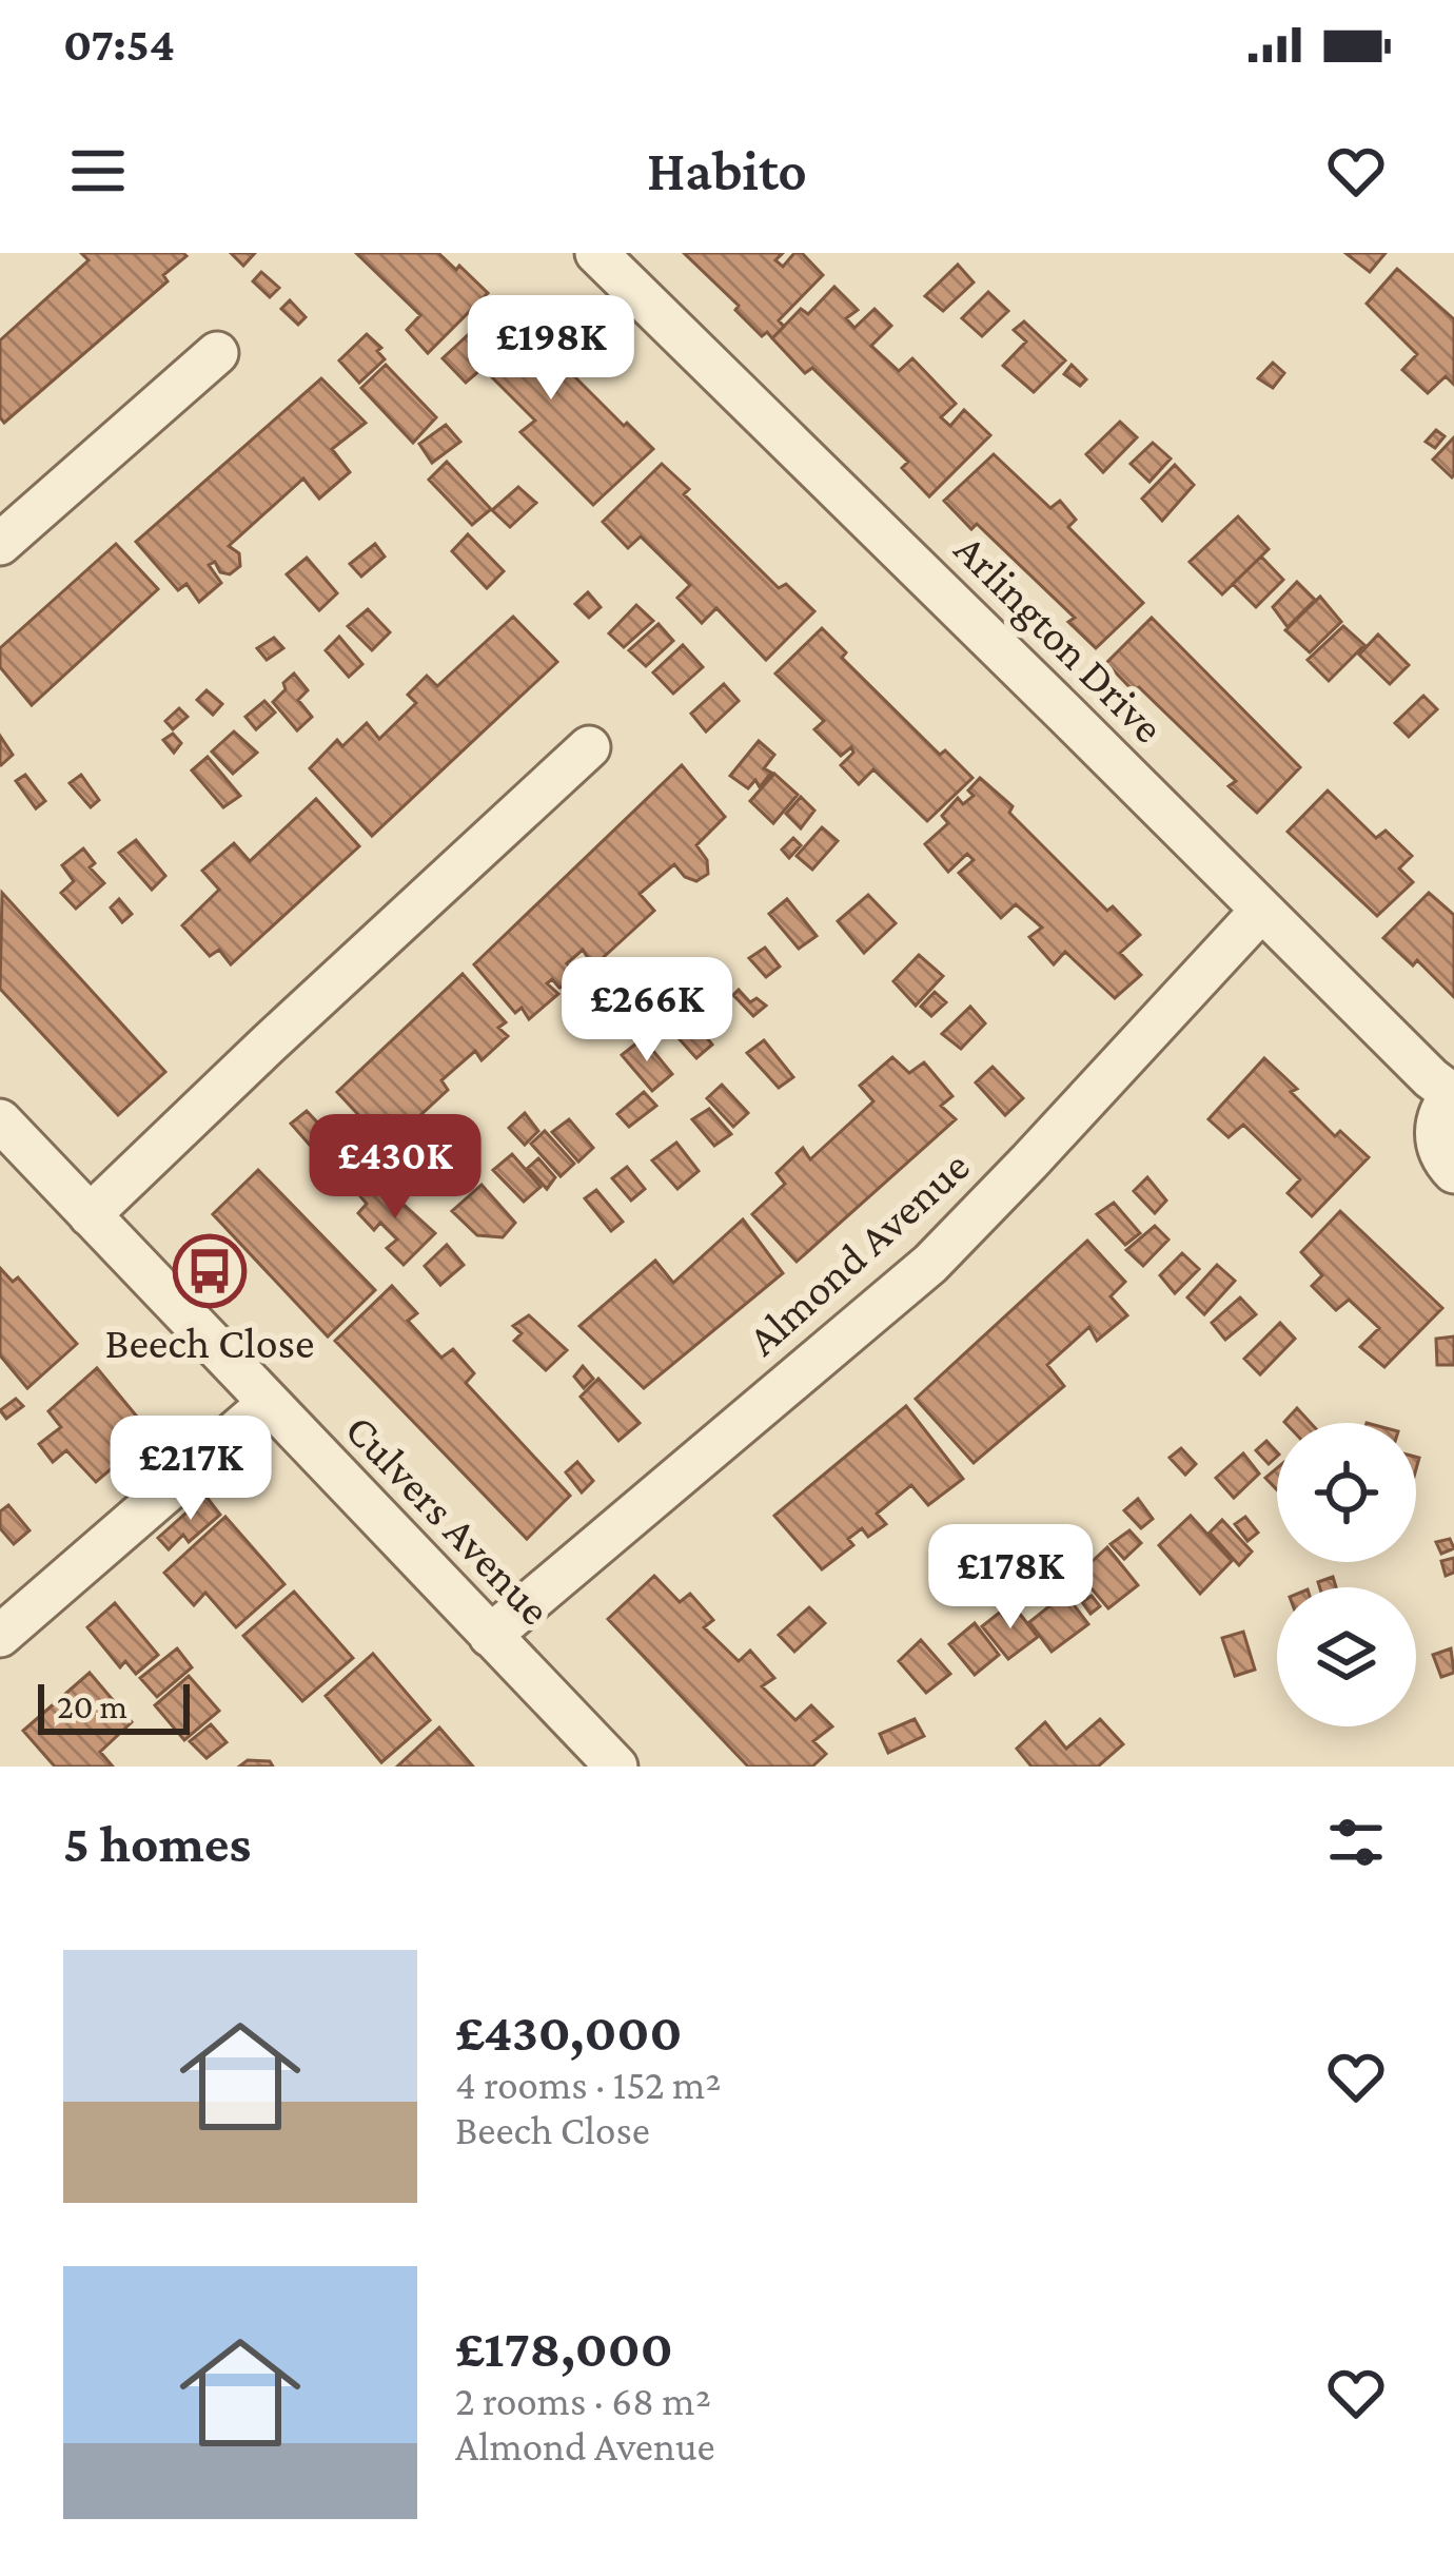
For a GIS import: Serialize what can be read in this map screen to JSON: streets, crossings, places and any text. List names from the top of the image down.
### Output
{
  "streets": {
    "street": ["Arlington Drive", "Almond Avenue", "Culvers Avenue"]
  },
  "crossings": [
    ["Arlington Drive", "Almond Avenue"],
    ["Almond Avenue", "Culvers Avenue"]
  ],
  "places": {
    "bus stop": ["Beech Close"]
  },
  "scale_bar": "20 m",
  "page": {
    "status": "07:54",
    "header": "Habito",
    "price": [
      "£198K",
      "£266K",
      "£430K",
      "£217K",
      "£178K"
    ],
    "scale": "20 m",
    "heading": "5 homes",
    "list": [
      {
        "name": "£430,000",
        "note": "4 rooms · 152 m² · Beech Close"
      },
      {
        "name": "£178,000",
        "note": "2 rooms · 68 m² · Almond Avenue"
      }
    ]
  }
}
